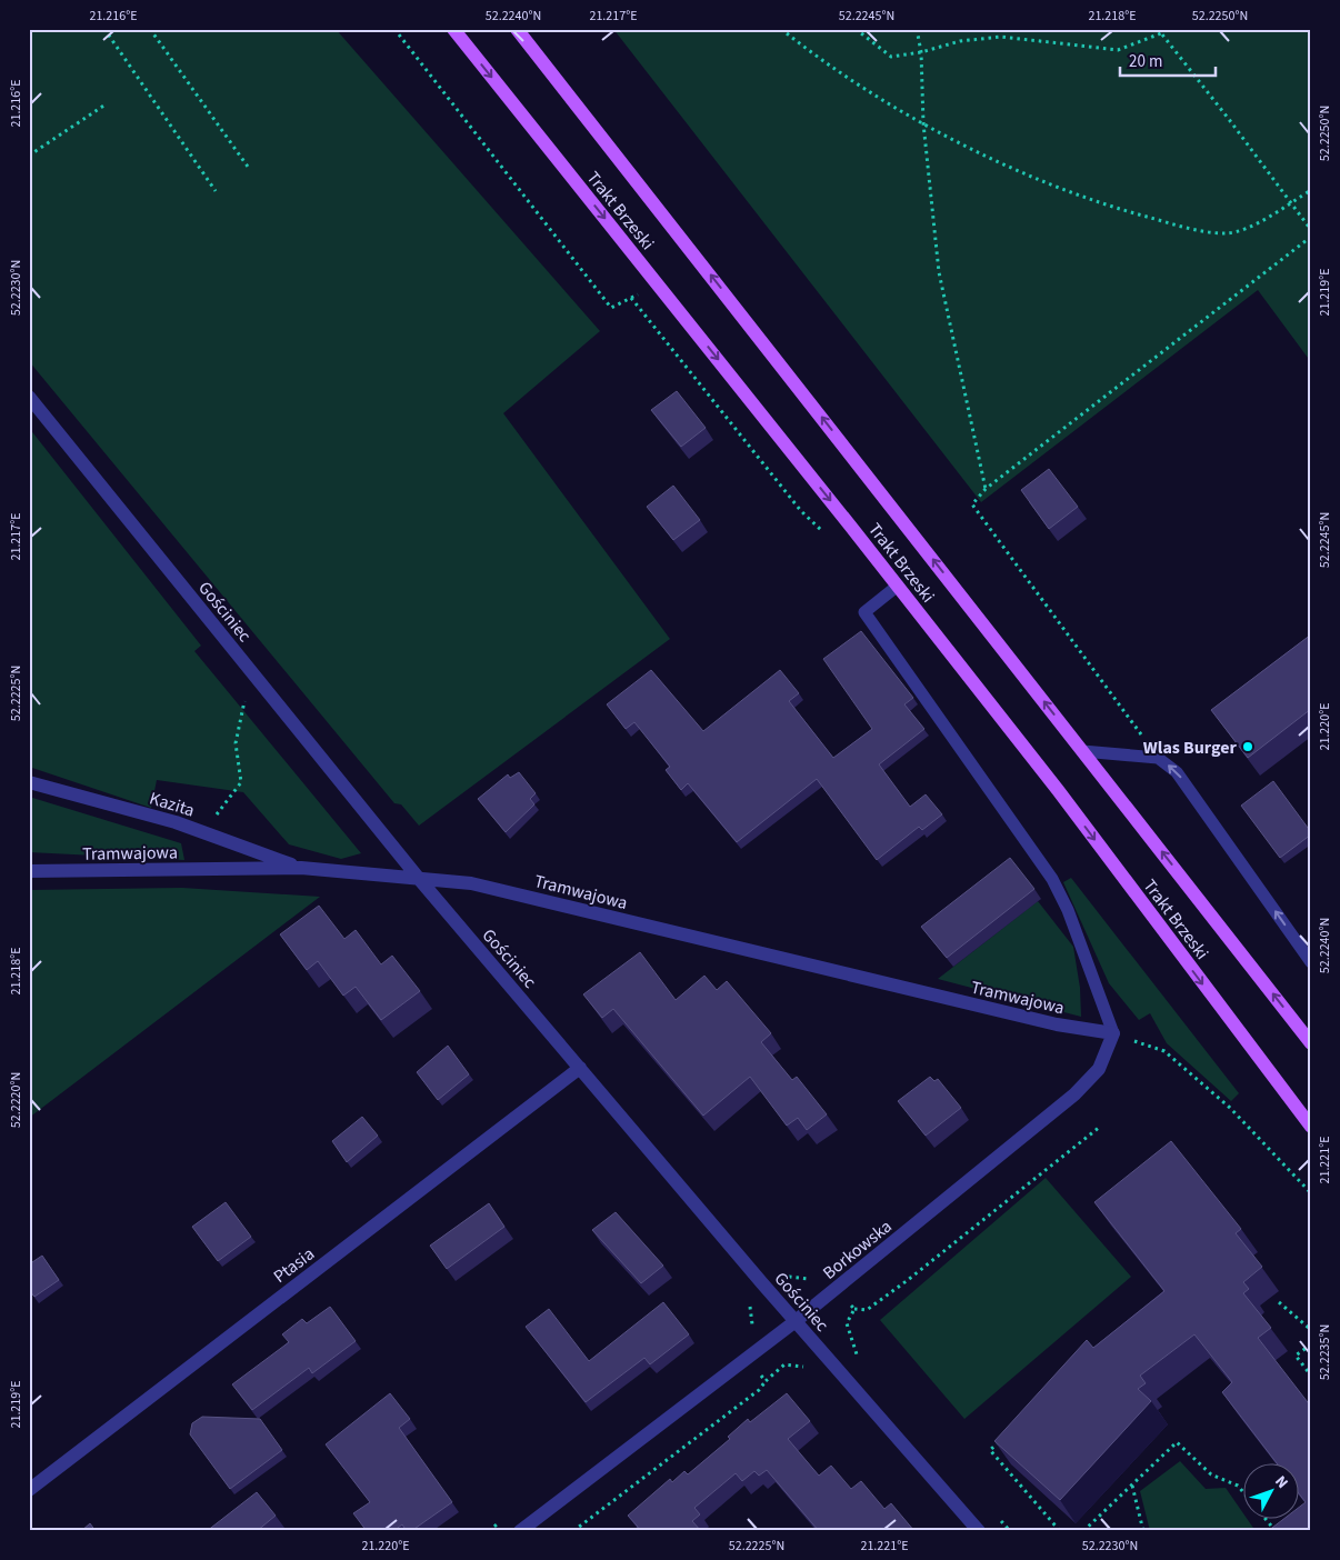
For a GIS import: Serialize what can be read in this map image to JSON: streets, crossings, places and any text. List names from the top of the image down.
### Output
{
  "streets": {
    "main road": ["Trakt Brzeski"],
    "street": [
      "Gościniec",
      "Kazita",
      "Tramwajowa",
      "Borkowska",
      "Ptasia"
    ]
  },
  "crossings": [
    ["Gościniec", "Tramwajowa"],
    ["Gościniec", "Borkowska"],
    ["Gościniec", "Ptasia"],
    ["Kazita", "Tramwajowa"],
    ["Tramwajowa", "Borkowska"]
  ],
  "places": ["Wlas Burger"],
  "scale_bar": "20 m",
  "north": "top right",
  "coordinates": [
    "21.216°E",
    "52.2240°N",
    "21.217°E",
    "52.2245°N",
    "21.218°E",
    "52.2250°N",
    "52.2230°N",
    "21.219°E",
    "52.2225°N",
    "21.220°E",
    "52.2220°N",
    "21.221°E",
    "52.2235°N"
  ]
}
